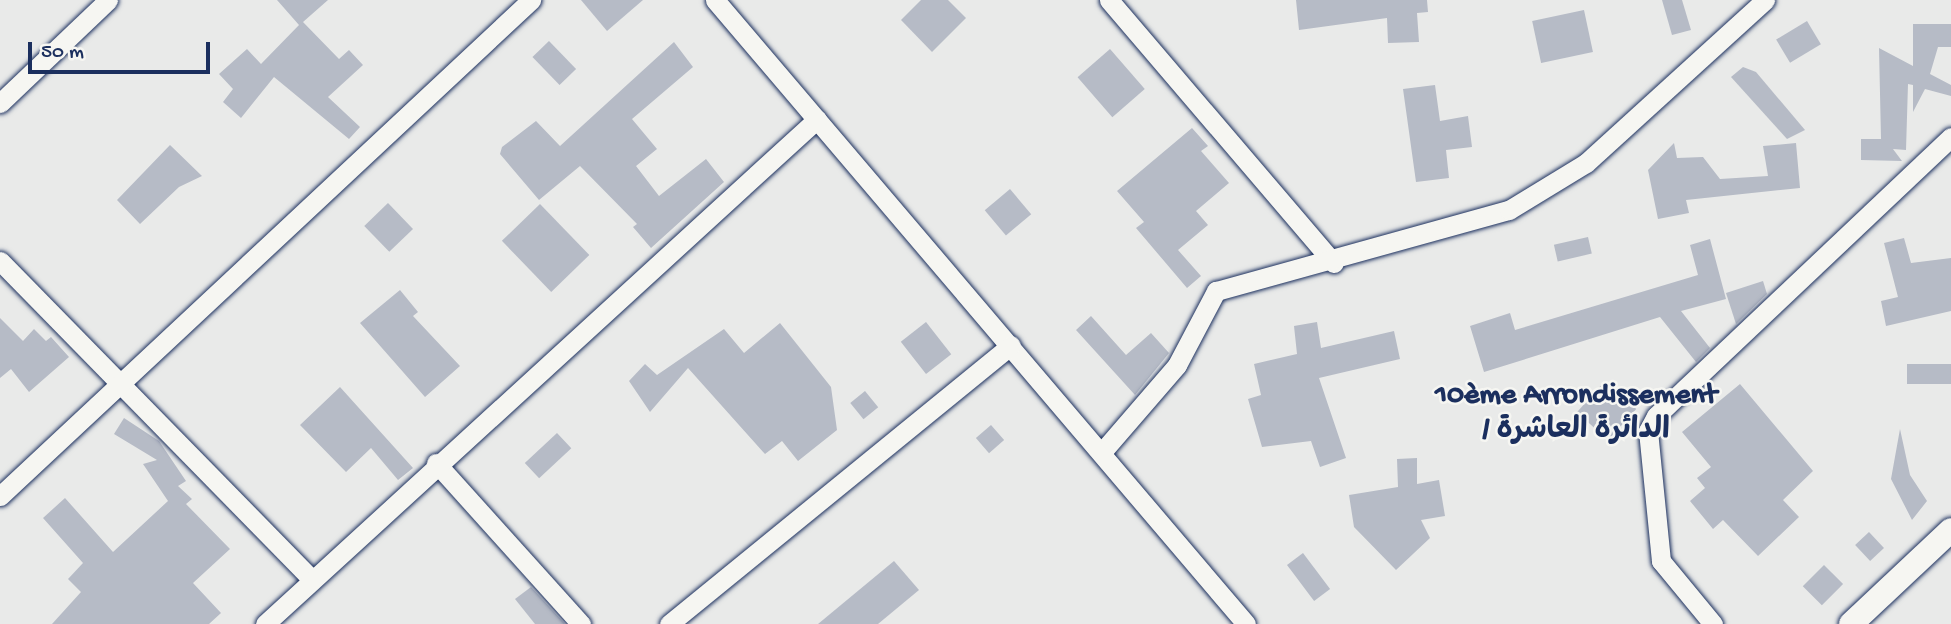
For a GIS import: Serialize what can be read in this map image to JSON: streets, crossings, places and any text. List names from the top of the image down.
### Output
{
  "districts": ["10ème Arrondissement / الدائرة العاشرة"],
  "scale_bar": "50 m"
}
